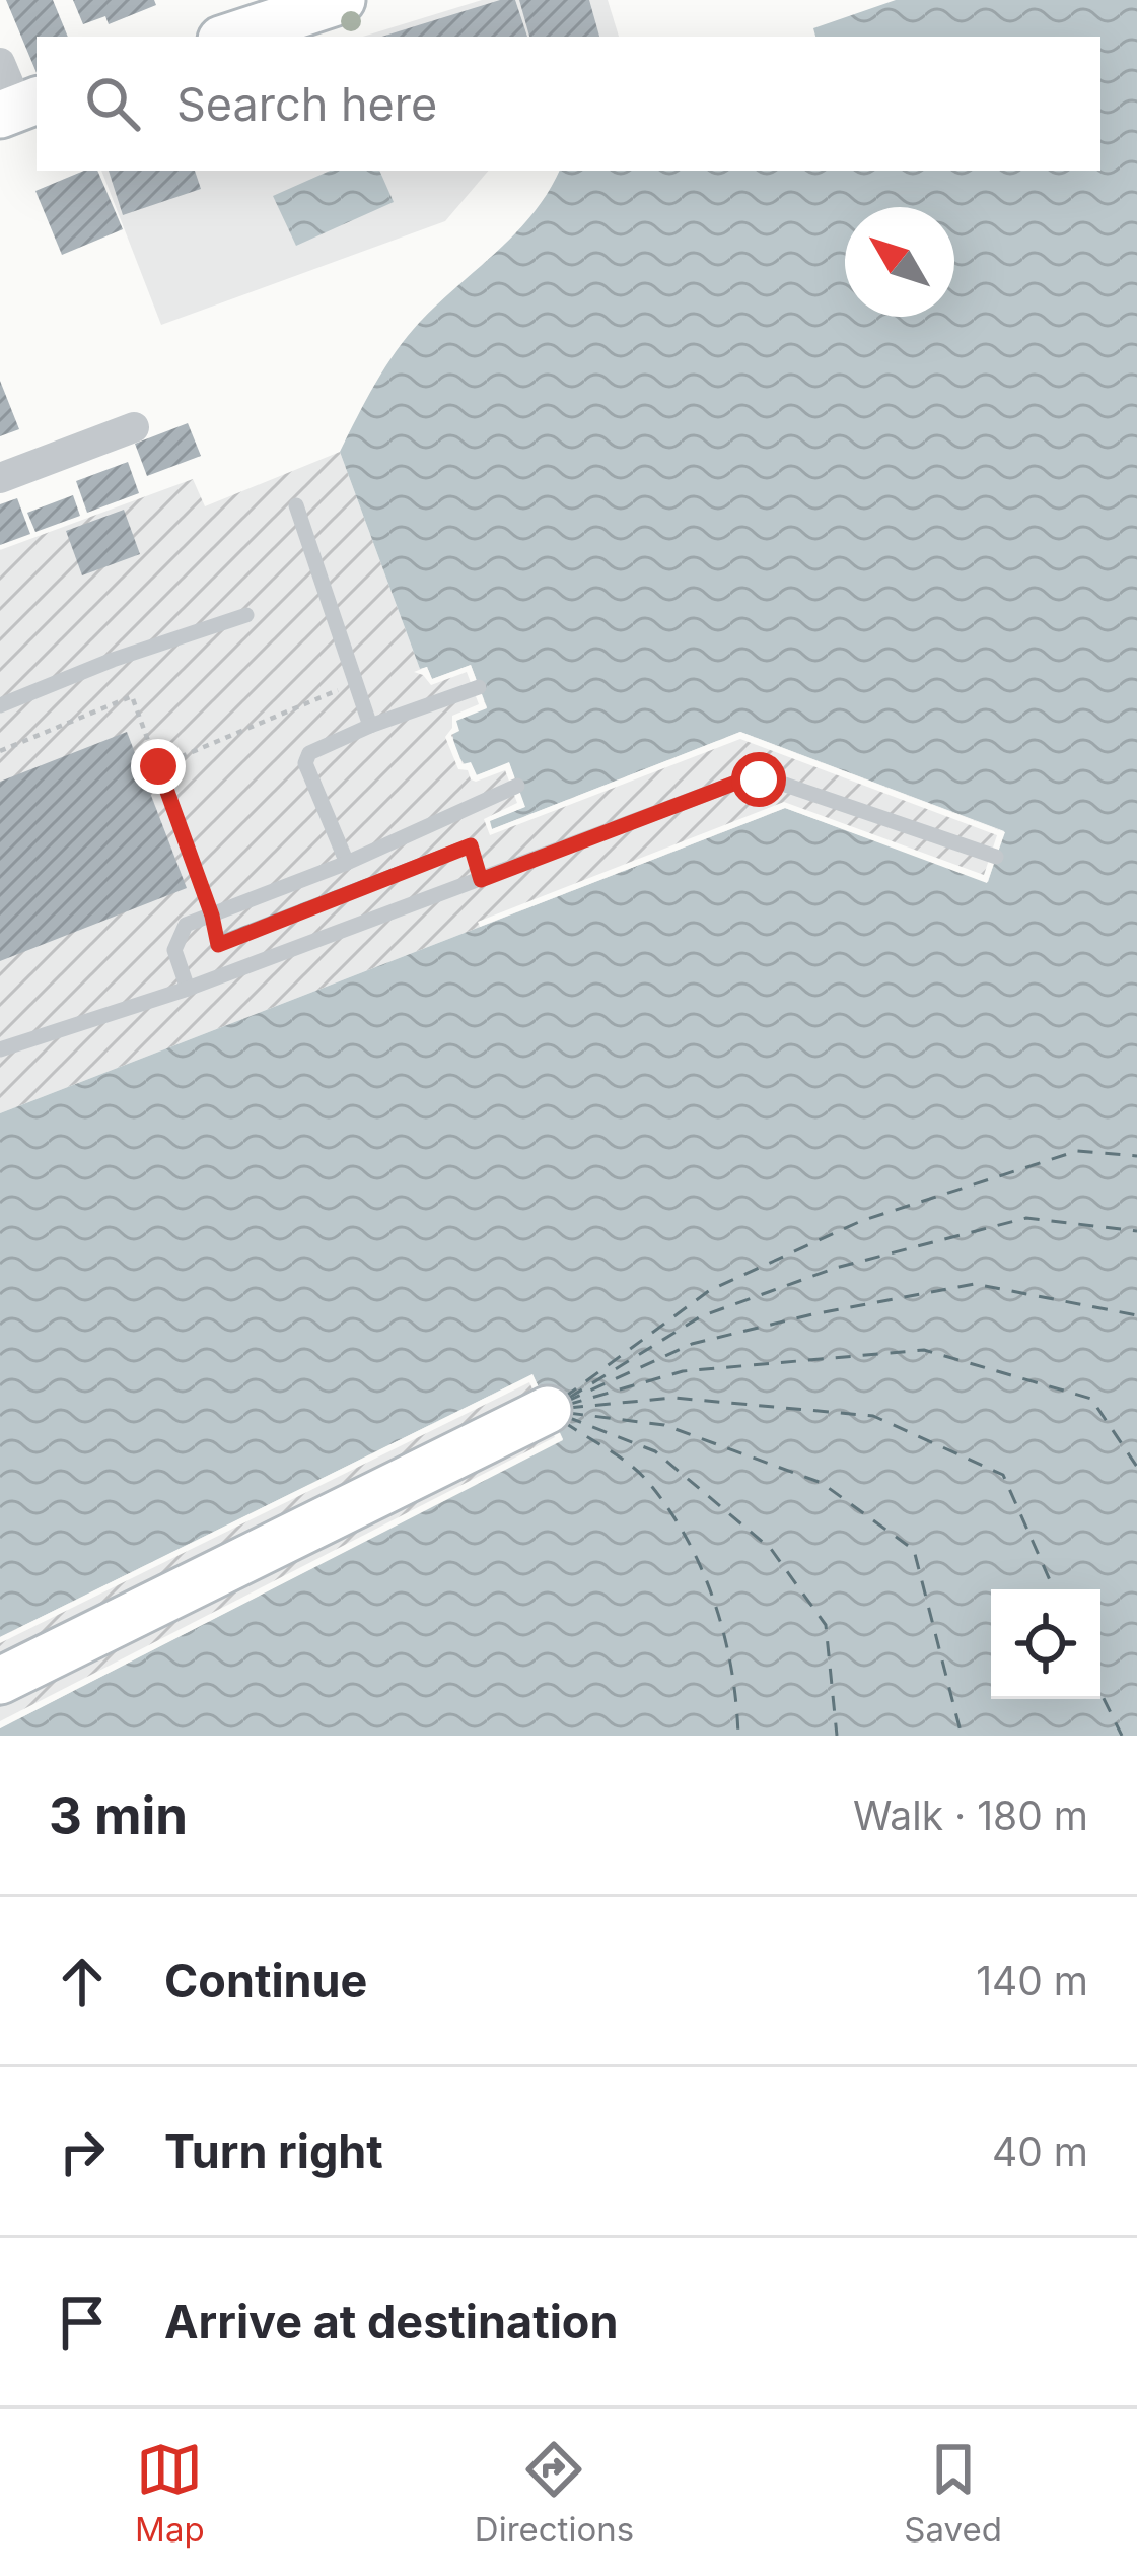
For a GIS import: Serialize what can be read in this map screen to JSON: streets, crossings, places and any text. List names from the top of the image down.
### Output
{
  "north": "top left",
  "page": {
    "search": "Search here",
    "heading": ["3 min", "Walk · 180 m"],
    "list": [
      ["Continue", "140 m"],
      ["Turn right", "40 m"],
      "Arrive at destination"
    ],
    "nav": ["Map", "Directions", "Saved"]
  }
}
